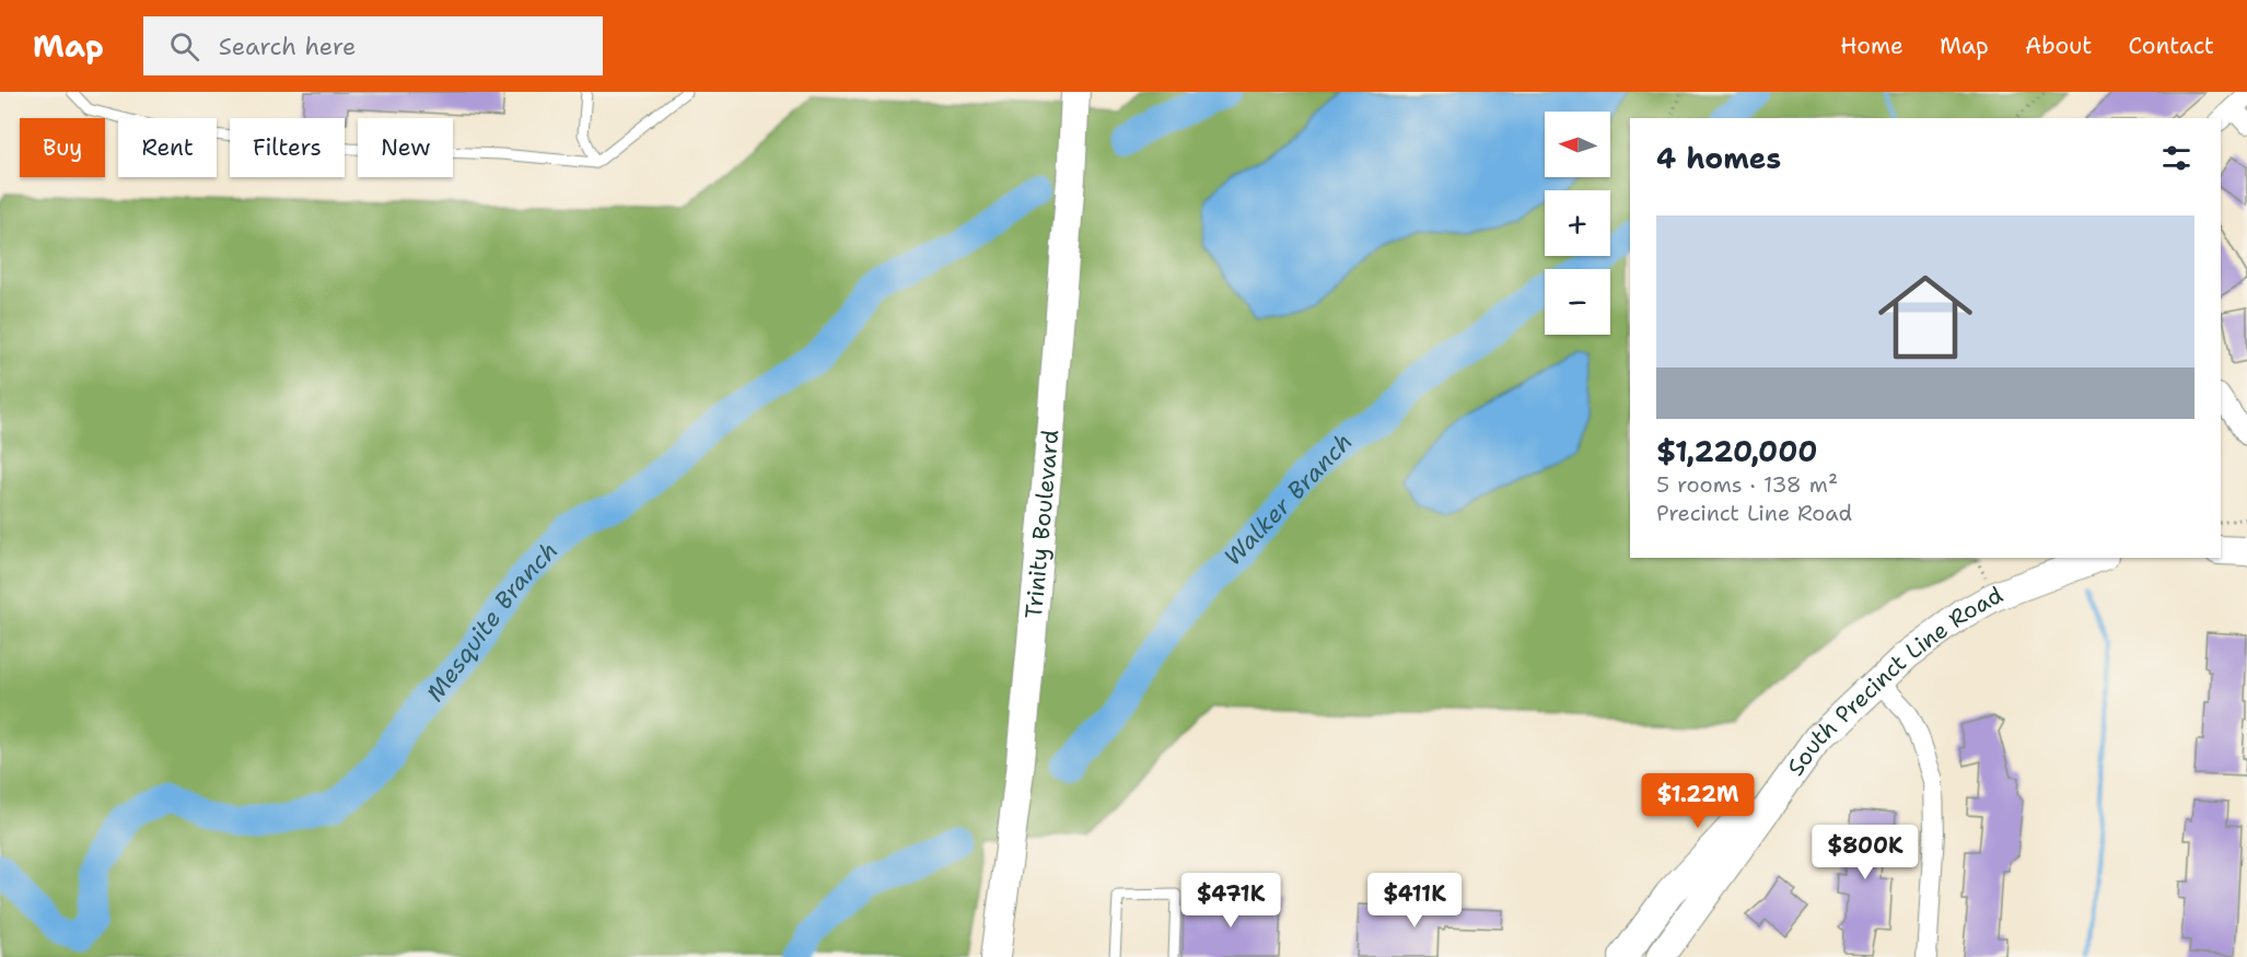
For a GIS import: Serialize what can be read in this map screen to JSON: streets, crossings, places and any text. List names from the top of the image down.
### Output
{
  "streets": {
    "main road": ["Trinity Boulevard", "South Precinct Line Road"]
  },
  "water": ["Walker Branch", "Mesquite Branch"],
  "north": "left",
  "page": {
    "header": "Map",
    "search": "Search here",
    "nav": [
      "Home",
      "Map",
      "About",
      "Contact"
    ],
    "map_buttons": ["+", "−"],
    "chip": [
      "Buy",
      "Rent",
      "Filters",
      "New"
    ],
    "heading": "4 homes",
    "list": [
      {
        "name": "$1,220,000",
        "note": "5 rooms · 138 m² · Precinct Line Road"
      }
    ],
    "price": [
      "$1.22M",
      "$800K",
      "$471K",
      "$411K"
    ]
  }
}
